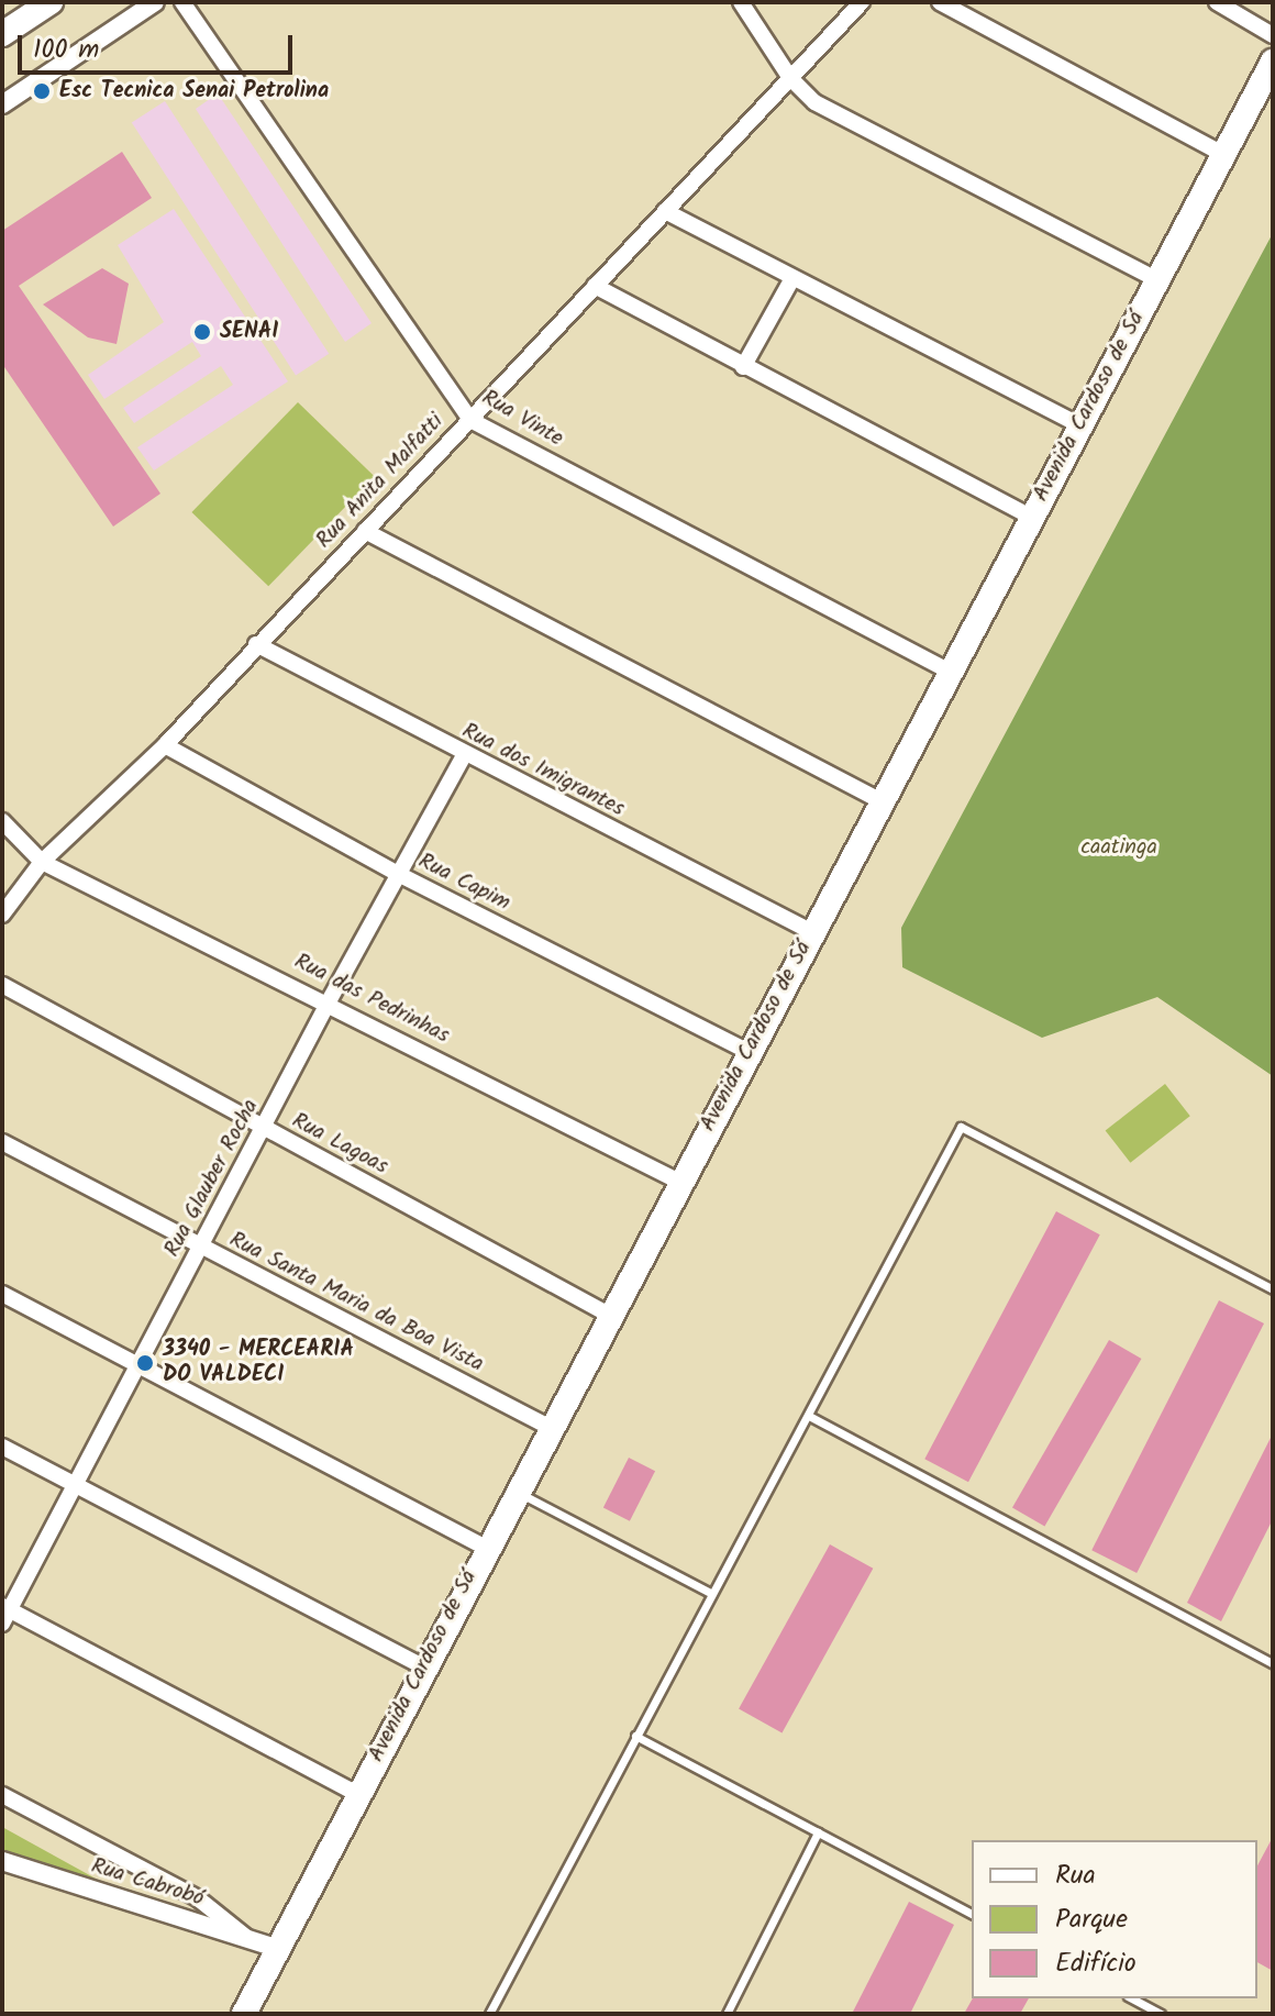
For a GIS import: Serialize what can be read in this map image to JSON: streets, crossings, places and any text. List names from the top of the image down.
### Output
{
  "streets": {
    "main road": ["Avenida Cardoso de Sá"],
    "street": [
      "Rua Vinte",
      "Rua Anita Malfatti",
      "Rua dos Imigrantes",
      "Rua Capim",
      "Rua das Pedrinhas",
      "Rua Lagoas",
      "Rua Glauber Rocha",
      "Rua Santa Maria da Boa Vista",
      "Rua Cabrobó"
    ]
  },
  "crossings": [
    ["Avenida Cardoso de Sá", "Rua Vinte"],
    ["Avenida Cardoso de Sá", "Rua dos Imigrantes"],
    ["Avenida Cardoso de Sá", "Rua Capim"],
    ["Avenida Cardoso de Sá", "Rua das Pedrinhas"],
    ["Avenida Cardoso de Sá", "Rua Lagoas"],
    ["Avenida Cardoso de Sá", "Rua Santa Maria da Boa Vista"],
    ["Avenida Cardoso de Sá", "Rua Cabrobó"],
    ["Rua Vinte", "Rua Anita Malfatti"],
    ["Rua Anita Malfatti", "Rua dos Imigrantes"],
    ["Rua Anita Malfatti", "Rua Capim"],
    ["Rua Anita Malfatti", "Rua das Pedrinhas"],
    ["Rua dos Imigrantes", "Rua Glauber Rocha"],
    ["Rua Capim", "Rua Glauber Rocha"],
    ["Rua das Pedrinhas", "Rua Glauber Rocha"],
    ["Rua Lagoas", "Rua Glauber Rocha"],
    ["Rua Glauber Rocha", "Rua Santa Maria da Boa Vista"]
  ],
  "parks": ["caatinga"],
  "places": ["Esc Tecnica Senai Petrolina", "SENAI", "3340 - MERCEARIA DO VALDECI"],
  "legend": ["Rua", "Parque", "Edifício"],
  "scale_bar": "100 m"
}
